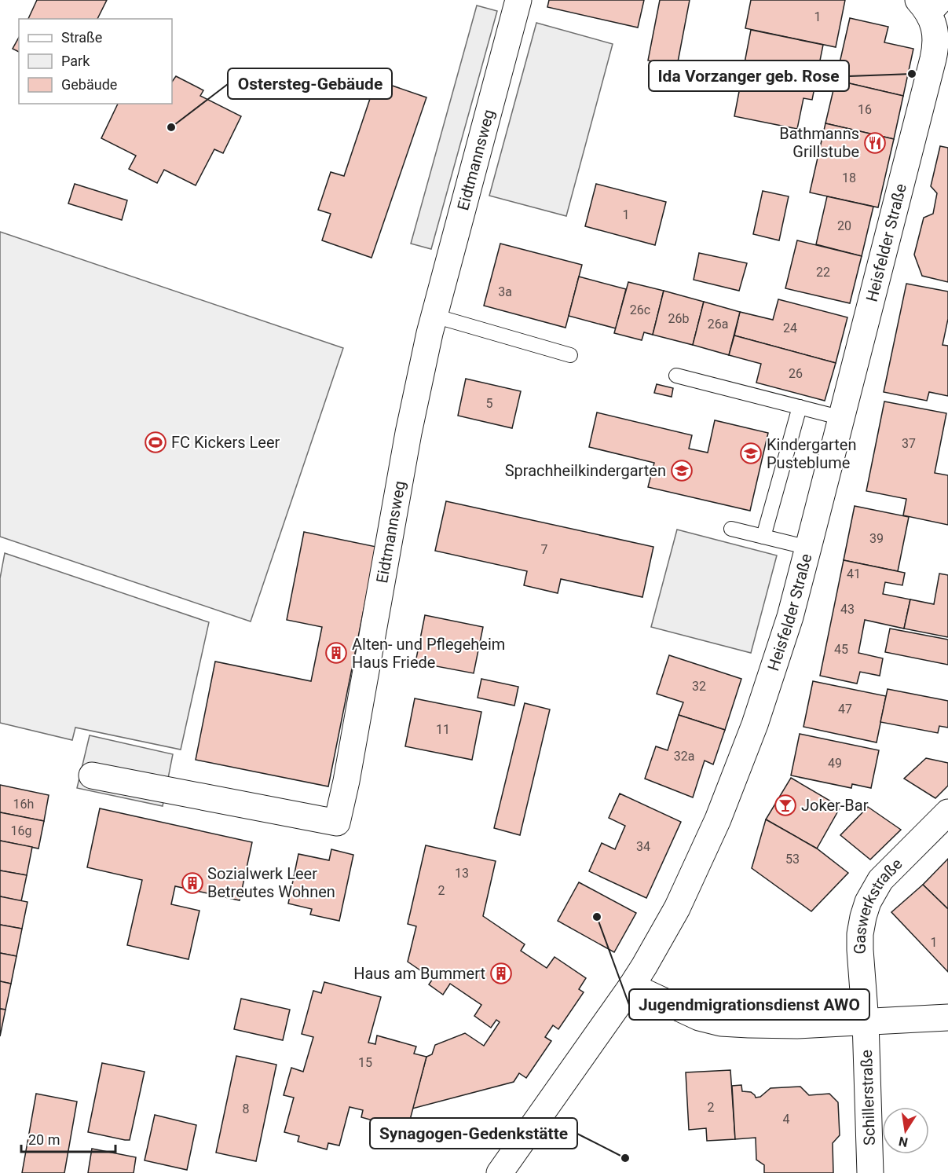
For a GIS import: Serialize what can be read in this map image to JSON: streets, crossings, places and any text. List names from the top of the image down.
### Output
{
  "streets": {
    "main road": [
      "Eidtmannsweg",
      "Heisfelder Straße",
      "Gaswerkstraße",
      "Schillerstraße"
    ]
  },
  "crossings": [
    ["Gaswerkstraße", "Schillerstraße"]
  ],
  "places": {
    "other": [
      "Ida Vorzanger geb. Rose",
      "Ostersteg-Gebäude",
      "Jugendmigrationsdienst AWO",
      "Synagogen-Gedenkstätte"
    ],
    "restaurant": ["Bathmanns Grillstube"],
    "sports": ["FC Kickers Leer"],
    "school or university": ["Kindergarten Pusteblume", "Sprachheilkindergarten"],
    "building": ["Alten- und Pflegeheim Haus Friede", "Sozialwerk Leer Betreutes Wohnen", "Haus am Bummert"],
    "bar": ["Joker-Bar"]
  },
  "house_numbers": [
    "1",
    "16",
    "18",
    "1",
    "20",
    "22",
    "3a",
    "26c",
    "26b",
    "26a",
    "24",
    "26",
    "5",
    "37",
    "39",
    "7",
    "41",
    "43",
    "45",
    "32",
    "47",
    "11",
    "32a",
    "49",
    "16h",
    "16g",
    "34",
    "53",
    "13",
    "2",
    "1",
    "15",
    "2",
    "8",
    "4"
  ],
  "legend": ["Straße", "Park", "Gebäude"],
  "scale_bar": "20 m",
  "north": "bottom"
}
